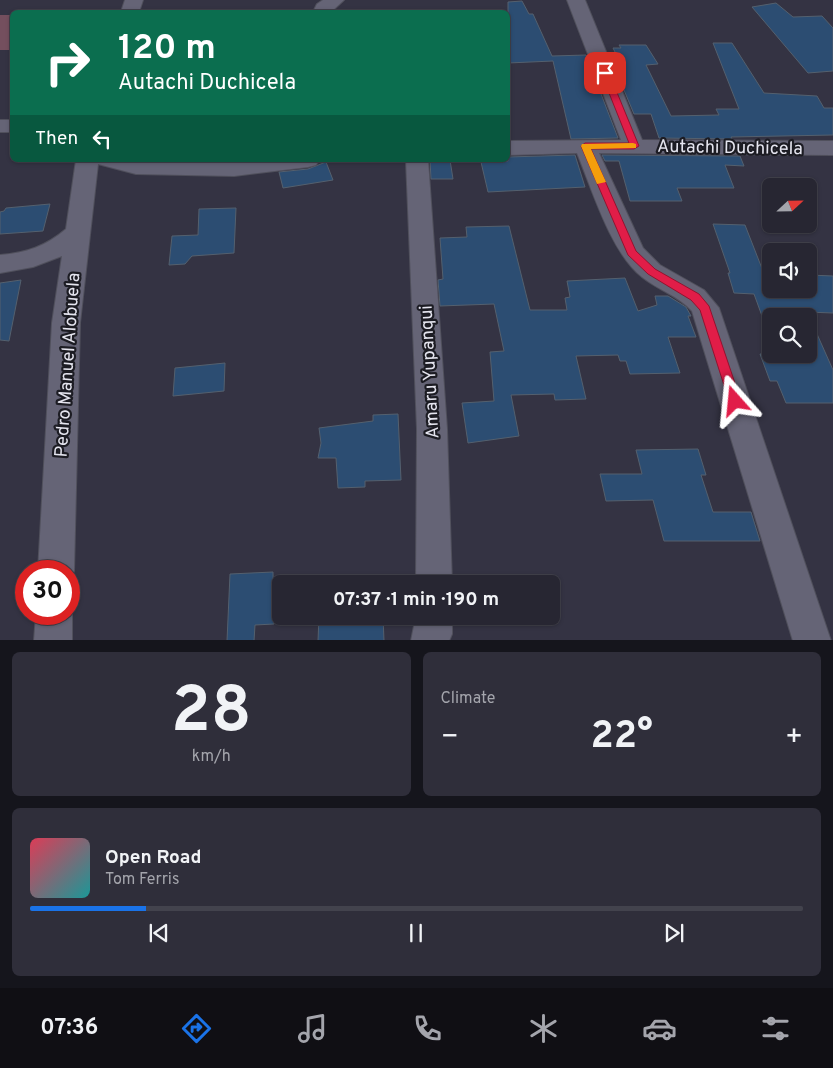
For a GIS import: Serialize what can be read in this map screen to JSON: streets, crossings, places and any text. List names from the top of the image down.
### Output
{
  "streets": {
    "street": ["Autachi Duchicela", "Pedro Manuel Alobuela", "Amaru Yupanqui"]
  },
  "north": "right",
  "page": {
    "turn": ["120 m", "Autachi Duchicela"],
    "then": "Then",
    "limit": "30",
    "trip": "07:37 · 1 min · 190 m",
    "tile": [
      ["28", "km/h"],
      "Climate"
    ],
    "heat": ["−", "22°", "+"],
    "song": ["Open Road", "Tom Ferris"],
    "tabs": "07:36"
  }
}
